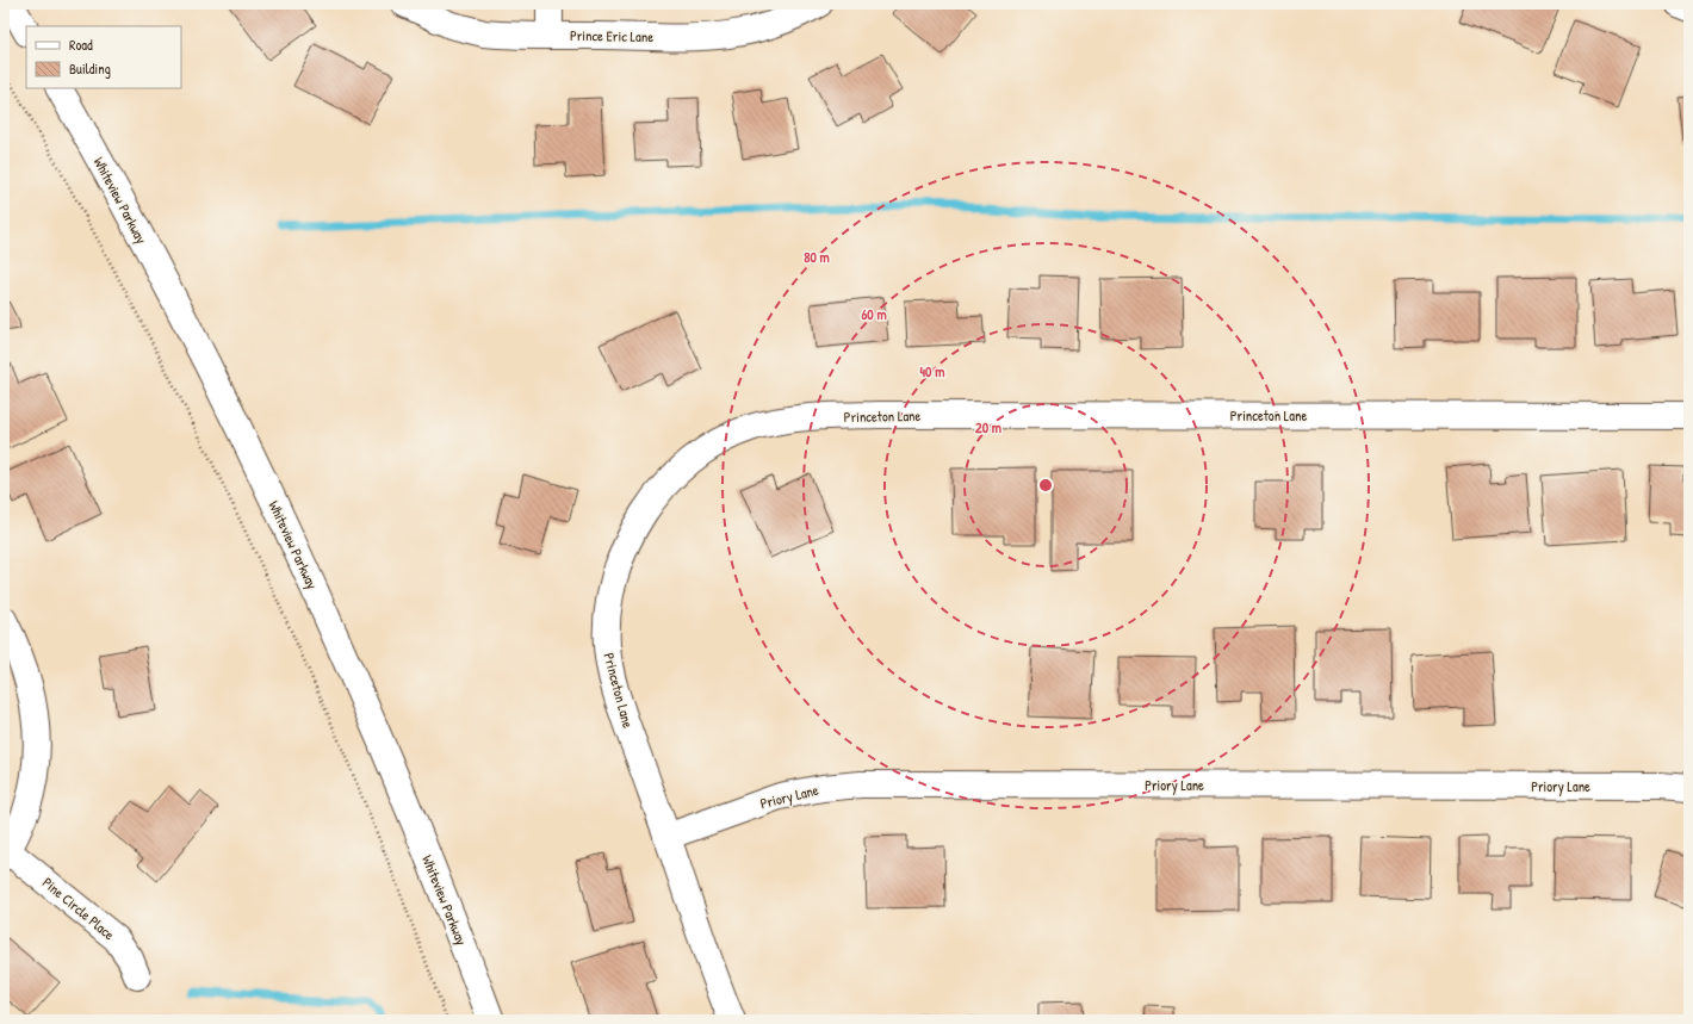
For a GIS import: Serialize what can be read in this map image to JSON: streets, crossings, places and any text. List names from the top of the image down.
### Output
{
  "streets": {
    "street": [
      "Prince Eric Lane",
      "Whiteview Parkway",
      "Princeton Lane",
      "Priory Lane",
      "Pine Circle Place"
    ]
  },
  "crossings": [
    ["Princeton Lane", "Priory Lane"]
  ],
  "legend": ["Road", "Building"],
  "rings": [
    "80 m",
    "60 m",
    "40 m",
    "20 m"
  ]
}
